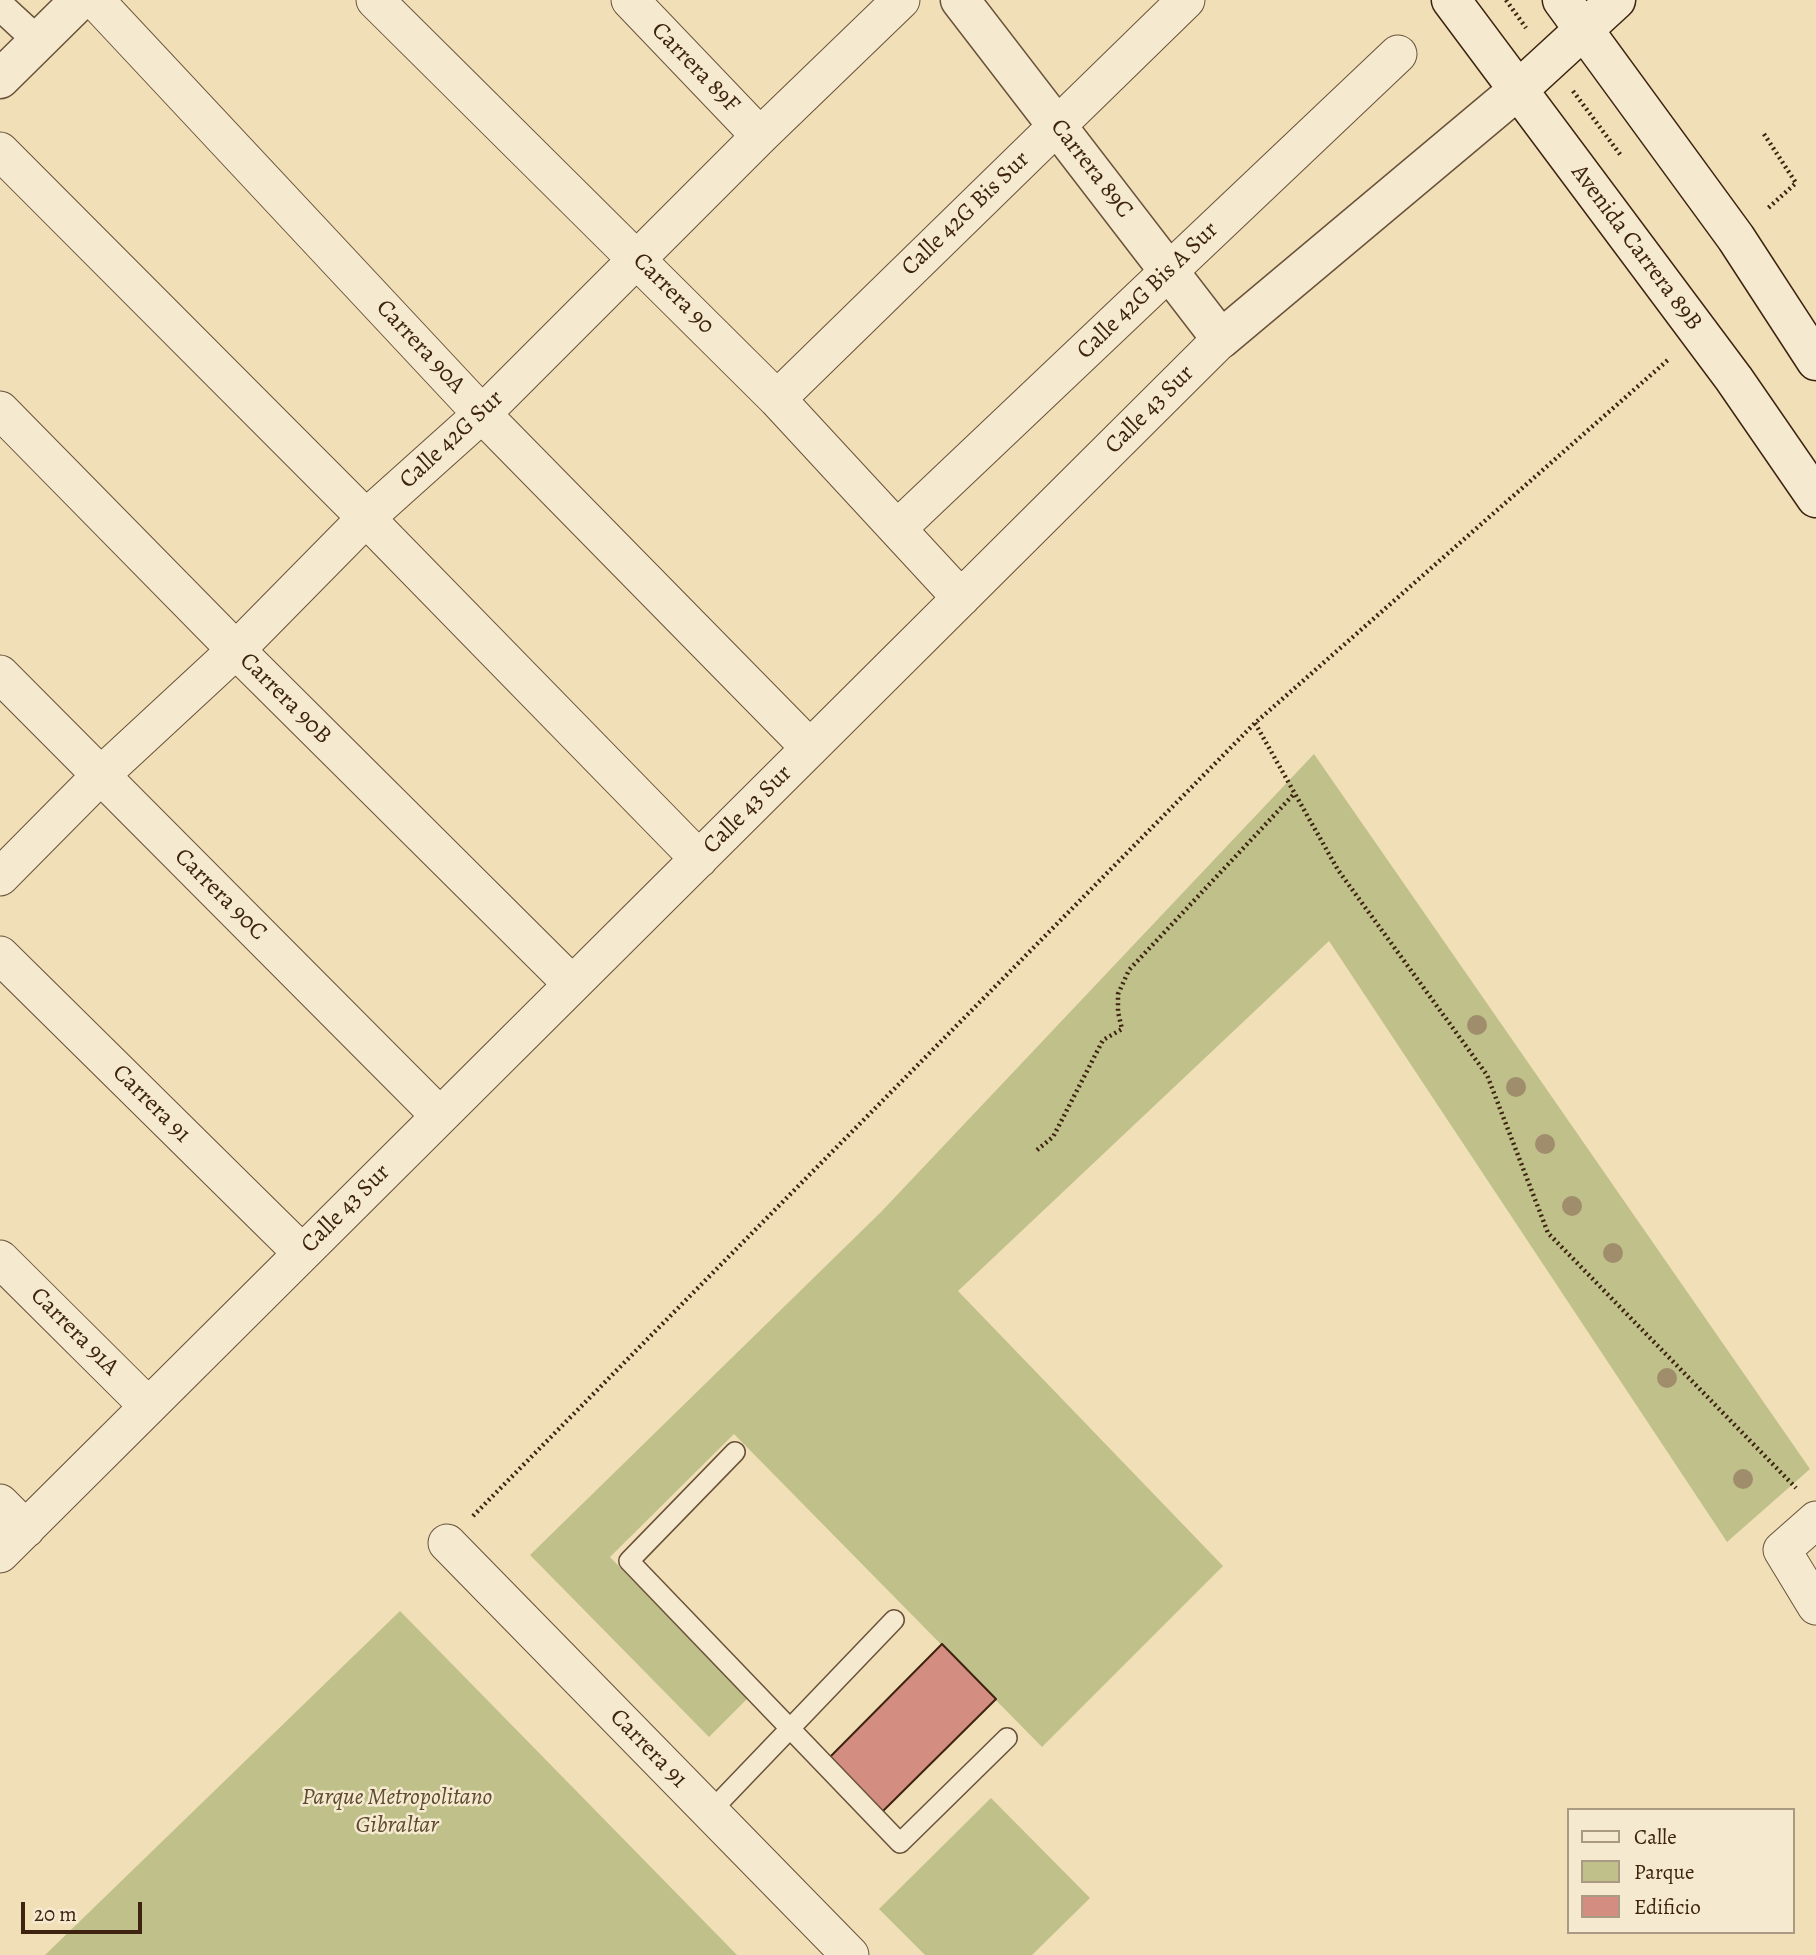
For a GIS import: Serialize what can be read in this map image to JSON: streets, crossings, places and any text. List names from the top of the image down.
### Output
{
  "streets": {
    "main road": ["Carrera 89C", "Avenida Carrera 89B", "Calle 43 Sur"],
    "street": [
      "Carrera 89F",
      "Calle 42G Bis Sur",
      "Calle 42G Bis A Sur",
      "Carrera 90",
      "Carrera 90A",
      "Calle 42G Sur",
      "Carrera 90B",
      "Carrera 90C",
      "Carrera 91",
      "Carrera 91A"
    ]
  },
  "crossings": [
    ["Carrera 89F", "Calle 42G Sur"],
    ["Carrera 89C", "Calle 42G Bis Sur"],
    ["Carrera 89C", "Calle 42G Bis A Sur"],
    ["Carrera 89C", "Calle 43 Sur"],
    ["Calle 42G Bis Sur", "Carrera 90"],
    ["Avenida Carrera 89B", "Calle 43 Sur"],
    ["Calle 42G Bis A Sur", "Carrera 90"],
    ["Carrera 90", "Calle 43 Sur"],
    ["Carrera 90", "Calle 42G Sur"],
    ["Carrera 90A", "Calle 43 Sur"],
    ["Carrera 90A", "Calle 42G Sur"],
    ["Calle 43 Sur", "Carrera 90B"],
    ["Calle 43 Sur", "Carrera 90C"],
    ["Calle 43 Sur", "Carrera 91"],
    ["Calle 43 Sur", "Carrera 91A"],
    ["Calle 42G Sur", "Carrera 90B"],
    ["Calle 42G Sur", "Carrera 90C"]
  ],
  "parks": ["Parque Metropolitano Gibraltar"],
  "legend": ["Calle", "Parque", "Edificio"],
  "scale_bar": "20 m"
}
